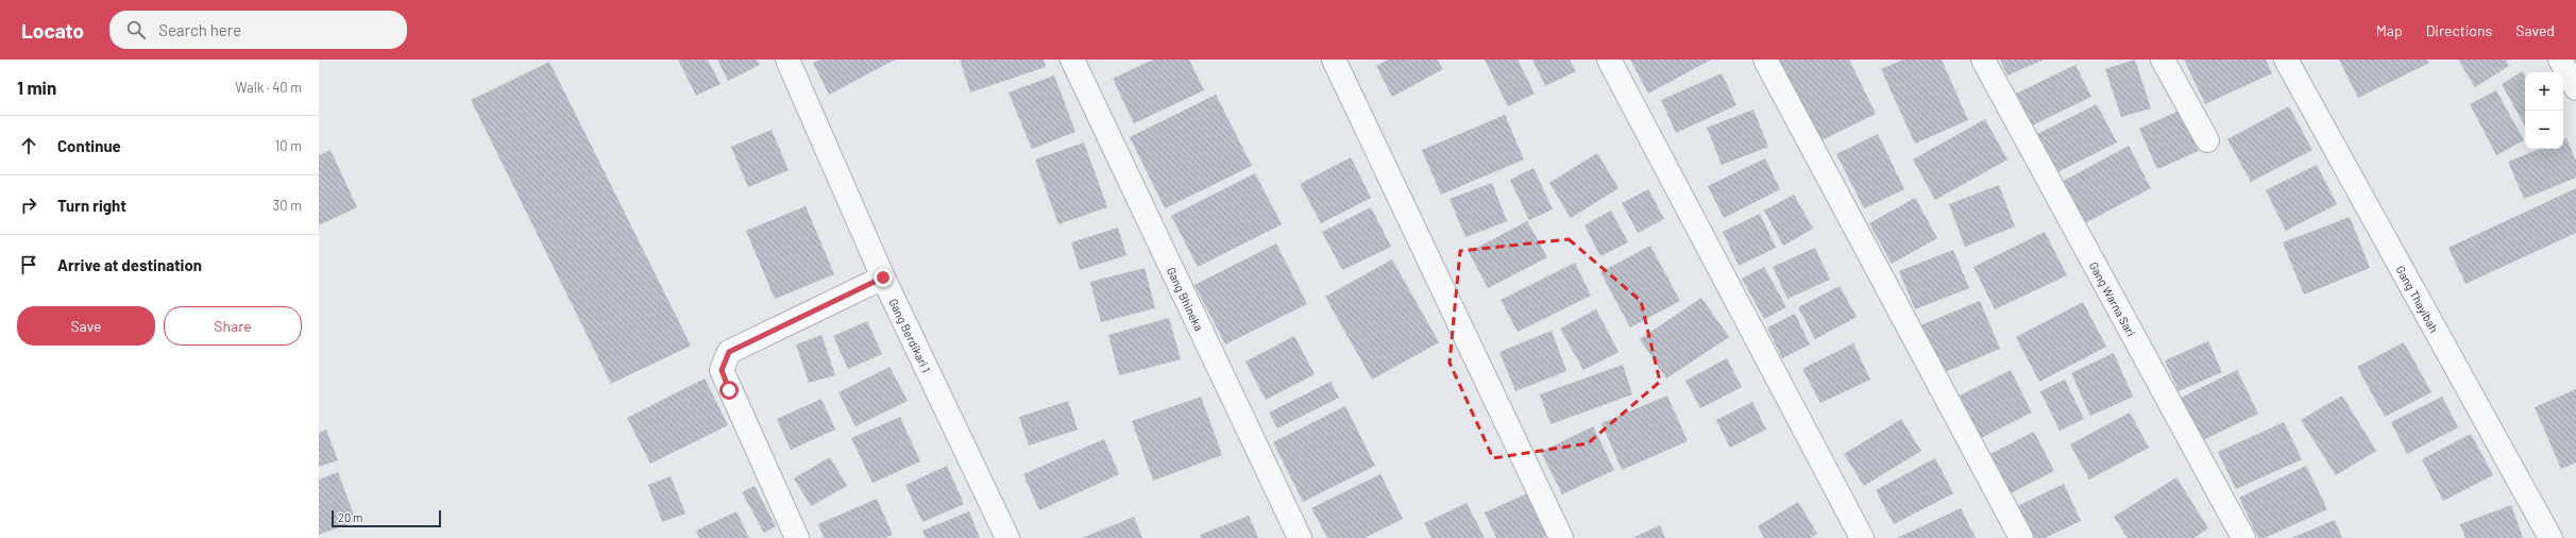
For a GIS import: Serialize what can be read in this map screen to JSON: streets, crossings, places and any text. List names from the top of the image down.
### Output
{
  "streets": {
    "street": [
      "Gang Bhineka",
      "Gang Warna Sari",
      "Gang Thayibah",
      "Gang Berdikari 1"
    ]
  },
  "scale_bar": "20 m",
  "page": {
    "header": "Locato",
    "search": "Search here",
    "nav": ["Map", "Directions", "Saved"],
    "heading": ["1 min", "Walk · 40 m"],
    "map_buttons": ["+", "−"],
    "list": [
      ["Continue", "10 m"],
      ["Turn right", "30 m"],
      "Arrive at destination"
    ],
    "buttons": ["Save", "Share"],
    "scale": "20 m"
  }
}
